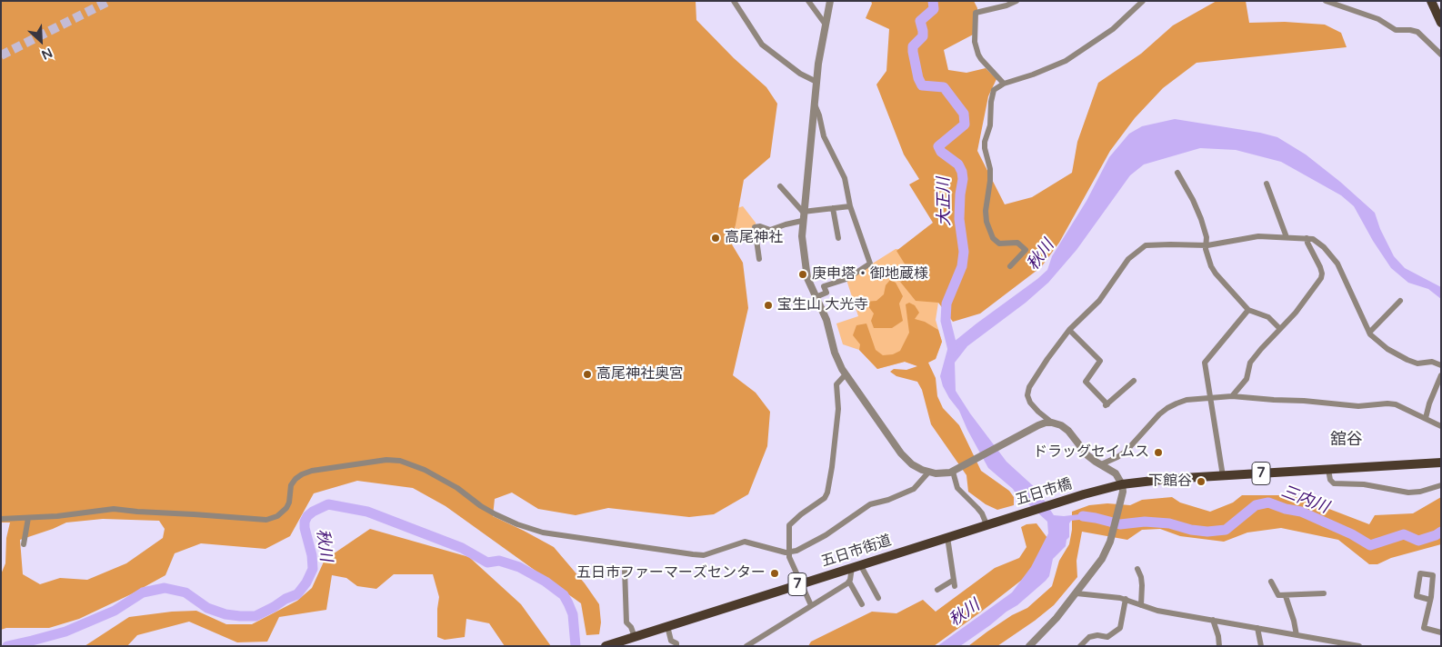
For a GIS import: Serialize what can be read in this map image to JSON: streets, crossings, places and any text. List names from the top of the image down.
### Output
{
  "streets": {
    "main road": ["7", "五日市橋", "五日市街道"]
  },
  "crossings": [
    ["7", "五日市橋"],
    ["五日市橋", "五日市街道"]
  ],
  "districts": ["舘谷"],
  "water": ["大正川", "秋川", "三内川"],
  "places": [
    "高尾神社",
    "庚申塔・御地蔵様",
    "宝生山 大光寺",
    "高尾神社奥宮",
    "ドラッグセイムス",
    "下館谷",
    "五日市ファーマーズセンター"
  ],
  "north": "bottom right"
}
